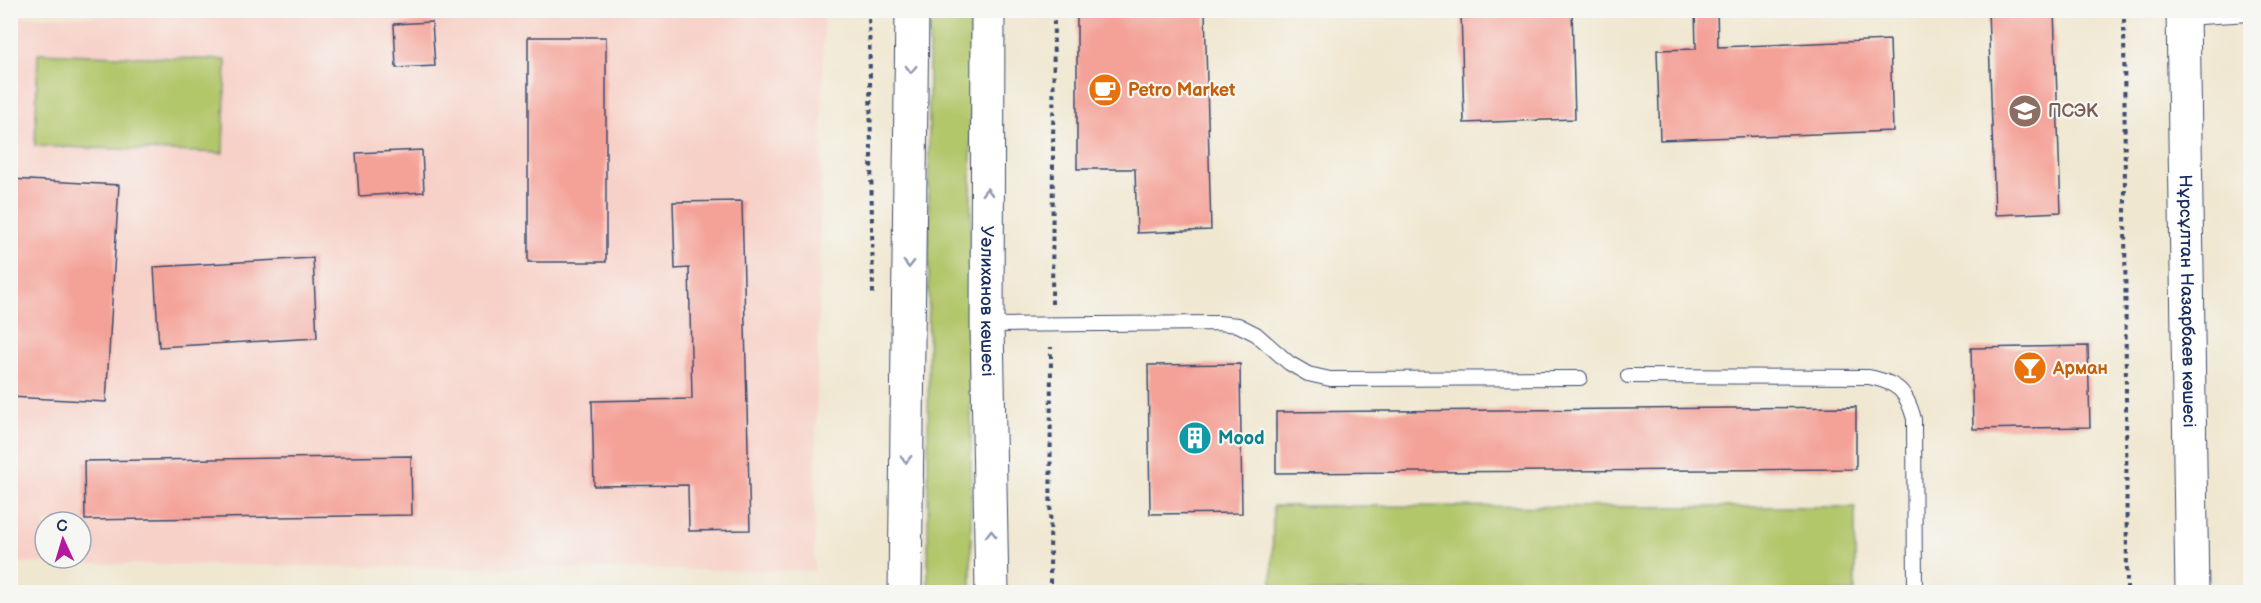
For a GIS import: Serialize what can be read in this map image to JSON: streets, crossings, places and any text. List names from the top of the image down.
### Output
{
  "streets": {
    "main road": ["Уәлиханов көшесі", "Нұрсұлтан Назарбаев көшесі"]
  },
  "places": {
    "cafe": ["Petro Market"],
    "school or university": ["ПСЭК"],
    "bar": ["Арман"],
    "building": ["Mood"]
  },
  "north": "top"
}
